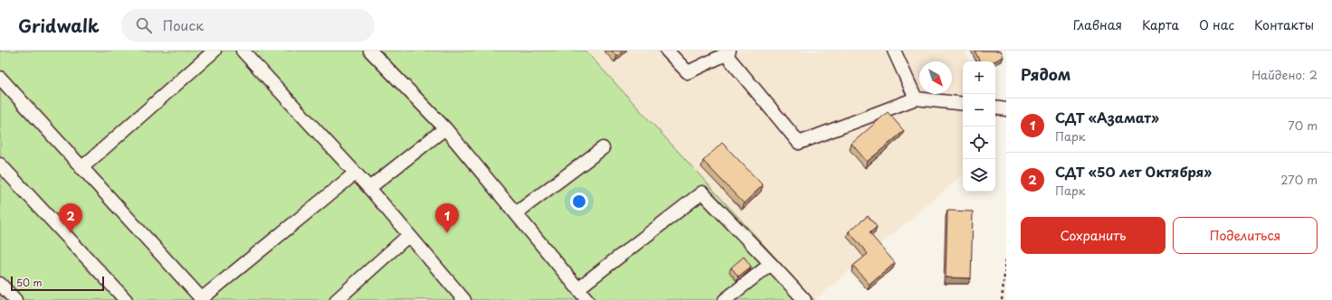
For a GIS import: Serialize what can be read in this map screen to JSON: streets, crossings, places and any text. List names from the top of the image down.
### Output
{
  "scale_bar": "50 m",
  "north": "bottom right",
  "page": {
    "header": "Gridwalk",
    "search": "Поиск",
    "nav": [
      "Главная",
      "Карта",
      "О нас",
      "Контакты"
    ],
    "heading": ["Рядом", "Найдено: 2"],
    "map_buttons": ["+", "−"],
    "list": [
      {
        "mark": "1",
        "name": "СДТ «Азамат»",
        "note": "Парк",
        "value": "70 m"
      },
      {
        "mark": "2",
        "name": "СДТ «50 лет Октября»",
        "note": "Парк",
        "value": "270 m"
      }
    ],
    "pins": ["1", "2"],
    "buttons": ["Сохранить", "Поделиться"],
    "scale": "50 m"
  }
}
